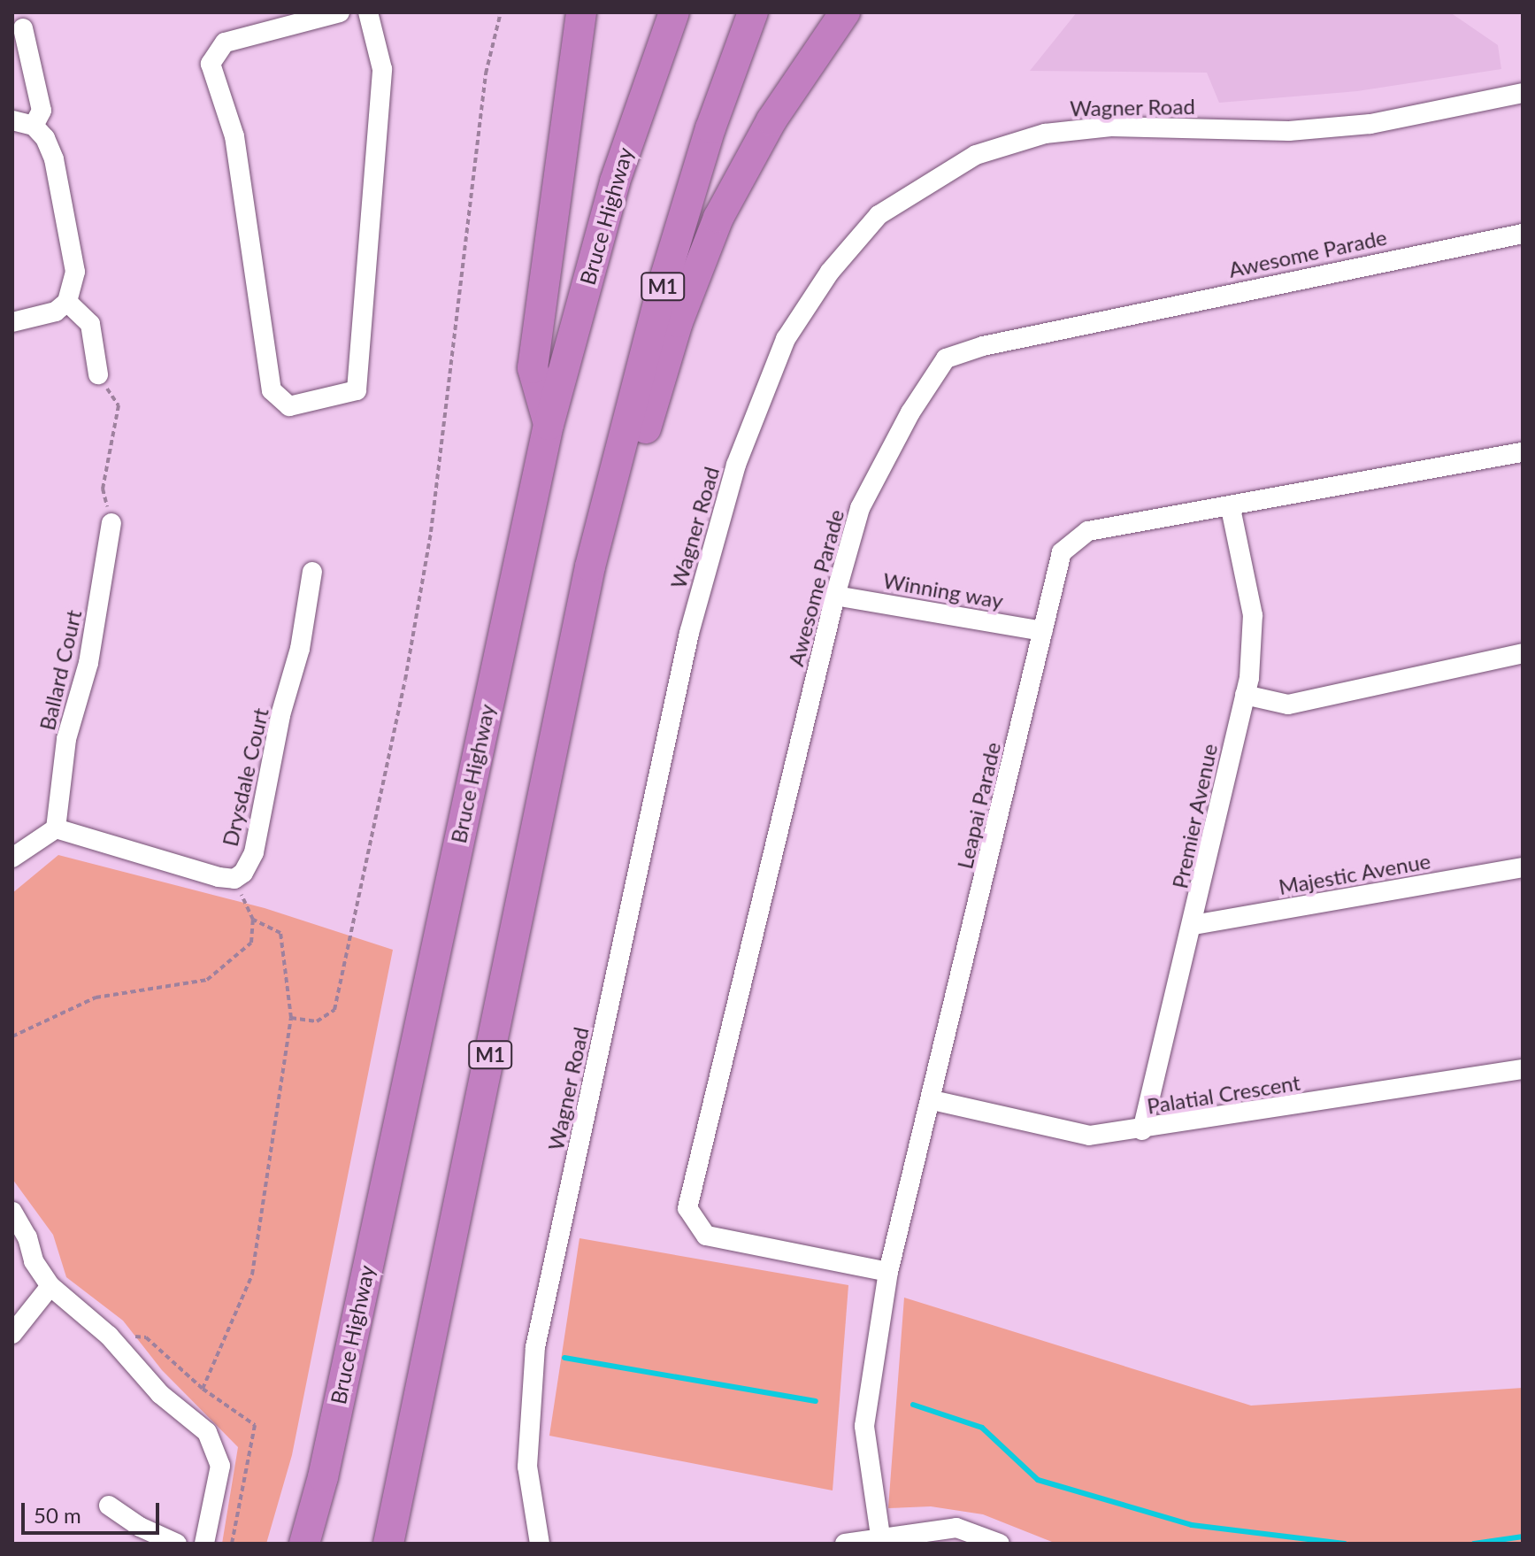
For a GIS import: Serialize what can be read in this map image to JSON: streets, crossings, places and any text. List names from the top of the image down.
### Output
{
  "streets": {
    "highway": ["Bruce Highway", "M1"],
    "street": [
      "Wagner Road",
      "Awesome Parade",
      "Winning way",
      "Ballard Court",
      "Drysdale Court",
      "Leapai Parade",
      "Premier Avenue",
      "Majestic Avenue",
      "Palatial Crescent"
    ]
  },
  "crossings": [
    ["Awesome Parade", "Winning way"],
    ["Awesome Parade", "Leapai Parade"],
    ["Winning way", "Leapai Parade"],
    ["Ballard Court", "Drysdale Court"],
    ["Leapai Parade", "Premier Avenue"],
    ["Leapai Parade", "Palatial Crescent"],
    ["Premier Avenue", "Majestic Avenue"],
    ["Premier Avenue", "Palatial Crescent"]
  ],
  "scale_bar": "50 m"
}
